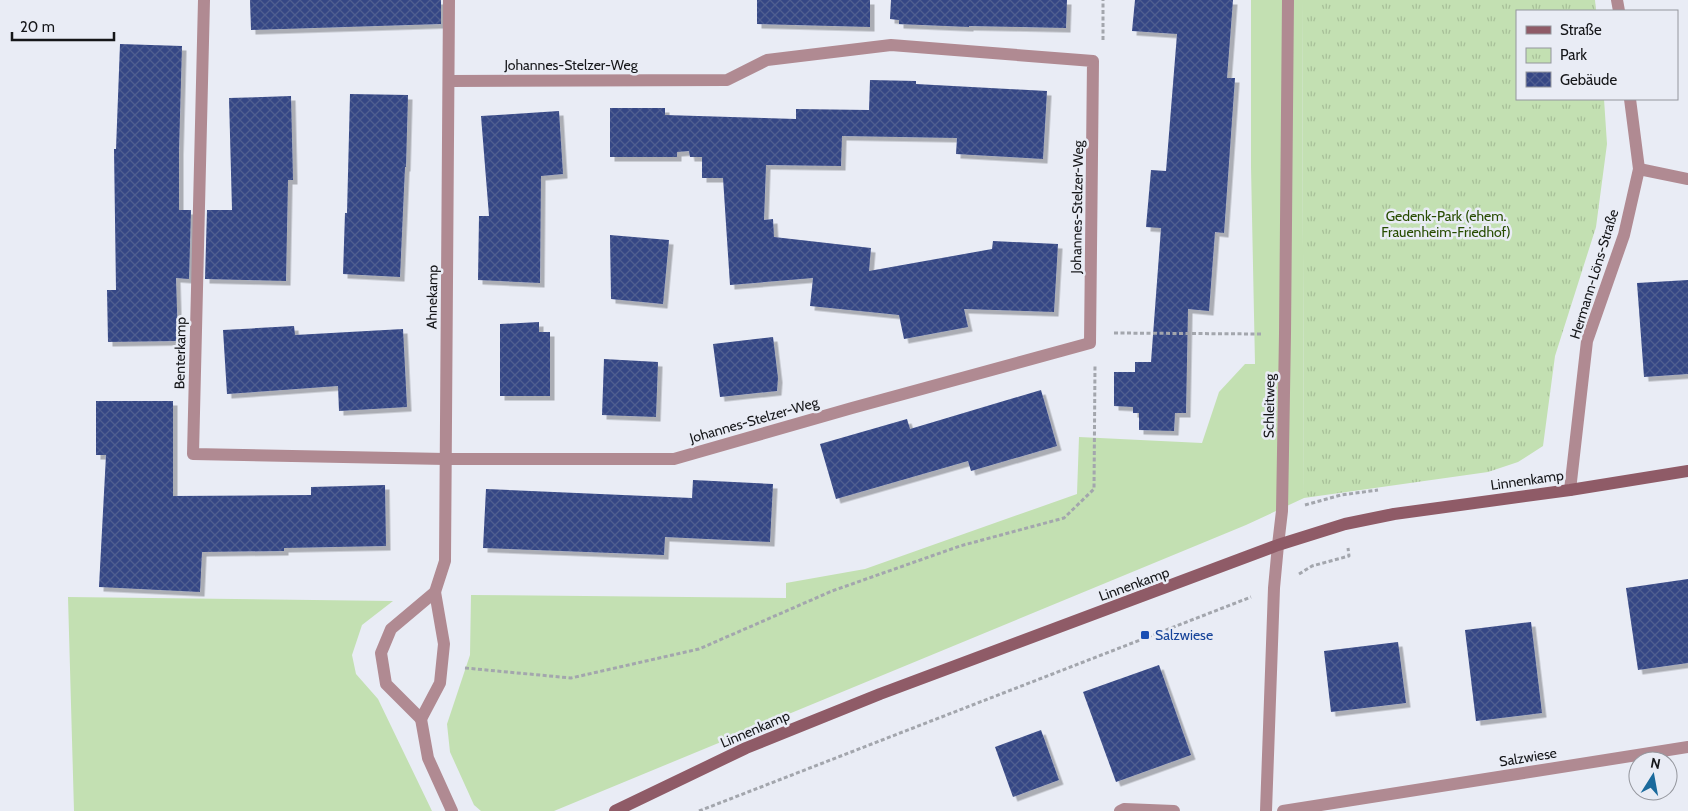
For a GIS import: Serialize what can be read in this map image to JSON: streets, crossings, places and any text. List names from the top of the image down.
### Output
{
  "streets": {
    "main road": ["Linnenkamp"],
    "street": [
      "Johannes-Stelzer-Weg",
      "Hermann-Löns-Straße",
      "Ahnekamp",
      "Benterkamp",
      "Schleitweg",
      "Salzwiese"
    ]
  },
  "crossings": [
    ["Johannes-Stelzer-Weg", "Ahnekamp"],
    ["Johannes-Stelzer-Weg", "Benterkamp"],
    ["Hermann-Löns-Straße", "Linnenkamp"],
    ["Ahnekamp", "Benterkamp"],
    ["Schleitweg", "Linnenkamp"]
  ],
  "parks": ["Gedenk-Park (ehem. Frauenheim-Friedhof)"],
  "places": {
    "transit": ["Salzwiese"]
  },
  "legend": ["Straße", "Park", "Gebäude"],
  "scale_bar": "20 m",
  "north": "top"
}
